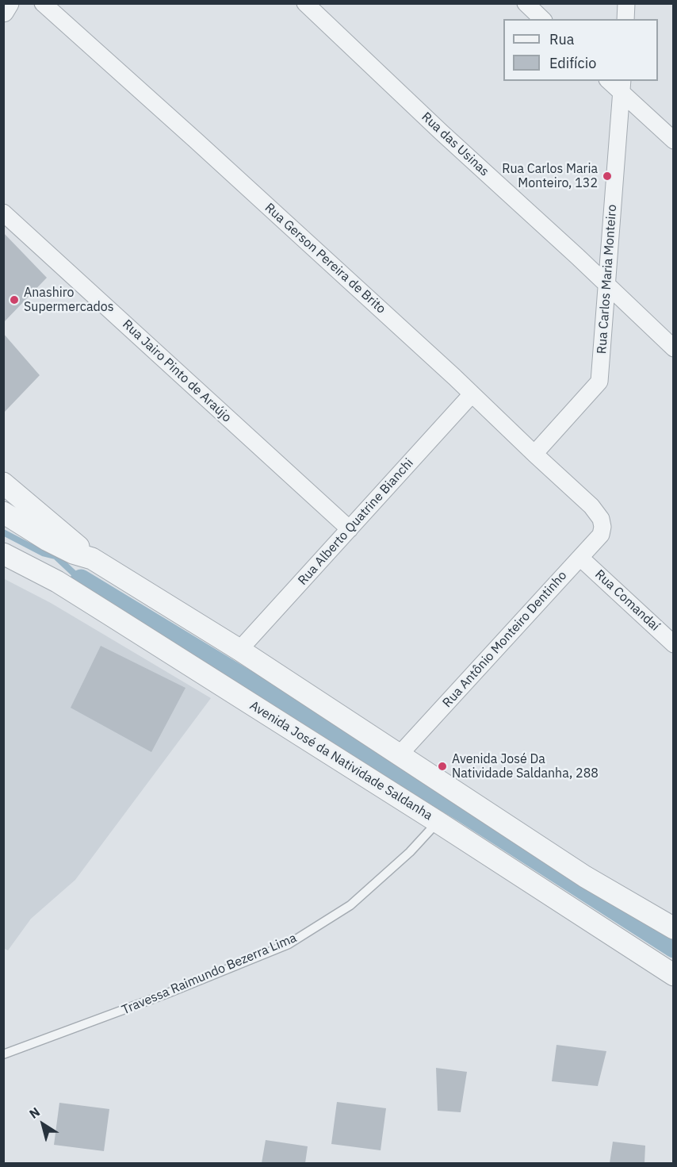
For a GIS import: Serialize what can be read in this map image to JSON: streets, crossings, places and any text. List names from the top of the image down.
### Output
{
  "streets": {
    "street": [
      "Rua das Usinas",
      "Rua Gerson Pereira de Brito",
      "Rua Carlos Maria Monteiro",
      "Rua Jairo Pinto de Araújo",
      "Rua Alberto Quatrine Bianchi",
      "Rua Comandaí",
      "Rua Antônio Monteiro Dentinho",
      "Avenida José da Natividade Saldanha"
    ],
    "lane": ["Travessa Raimundo Bezerra Lima"]
  },
  "crossings": [
    ["Rua das Usinas", "Rua Carlos Maria Monteiro"],
    ["Rua Gerson Pereira de Brito", "Rua Carlos Maria Monteiro"],
    ["Rua Gerson Pereira de Brito", "Rua Alberto Quatrine Bianchi"],
    ["Rua Gerson Pereira de Brito", "Rua Antônio Monteiro Dentinho"],
    ["Rua Jairo Pinto de Araújo", "Rua Alberto Quatrine Bianchi"],
    ["Rua Comandaí", "Rua Antônio Monteiro Dentinho"],
    ["Avenida José da Natividade Saldanha", "Travessa Raimundo Bezerra Lima"]
  ],
  "places": ["Rua Carlos Maria Monteiro, 132", "Anashiro Supermercados", "Avenida José Da Natividade Saldanha, 288"],
  "legend": ["Rua", "Edifício"],
  "north": "top left"
}
